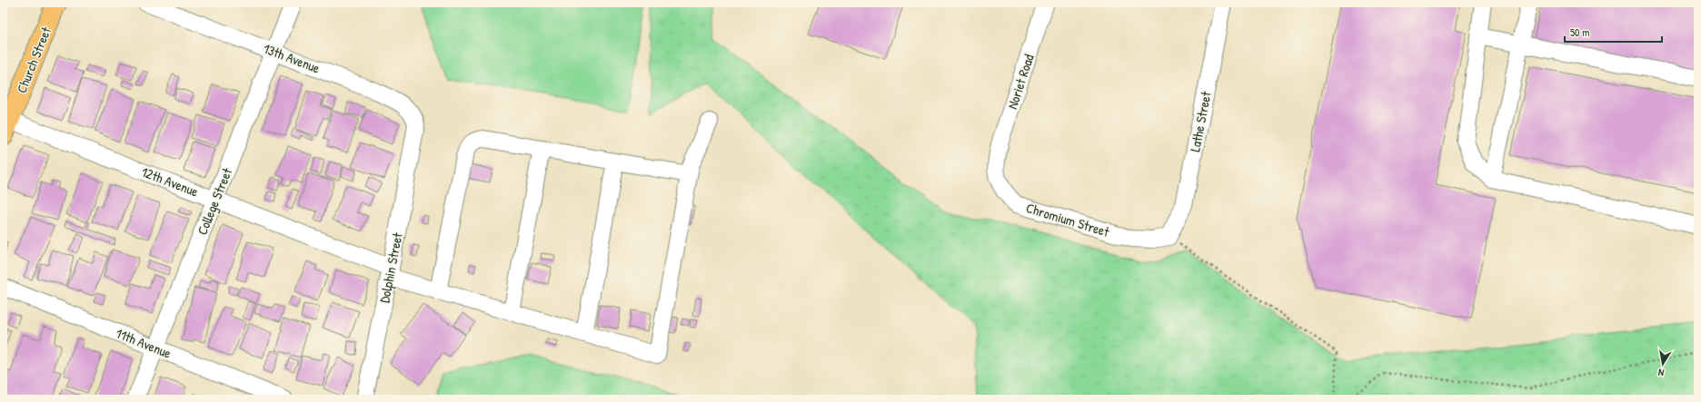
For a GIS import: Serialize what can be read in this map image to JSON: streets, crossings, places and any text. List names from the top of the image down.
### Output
{
  "streets": {
    "main road": ["Church Street"],
    "street": [
      "13th Avenue",
      "Noriet Road",
      "Lathe Street",
      "12th Avenue",
      "College Street",
      "Chromium Street",
      "Dolphin Street",
      "11th Avenue"
    ]
  },
  "crossings": [
    ["13th Avenue", "College Street"],
    ["13th Avenue", "Dolphin Street"],
    ["Church Street", "12th Avenue"],
    ["Noriet Road", "Chromium Street"],
    ["Lathe Street", "Chromium Street"],
    ["12th Avenue", "College Street"],
    ["12th Avenue", "Dolphin Street"],
    ["College Street", "11th Avenue"]
  ],
  "scale_bar": "50 m",
  "north": "bottom"
}
